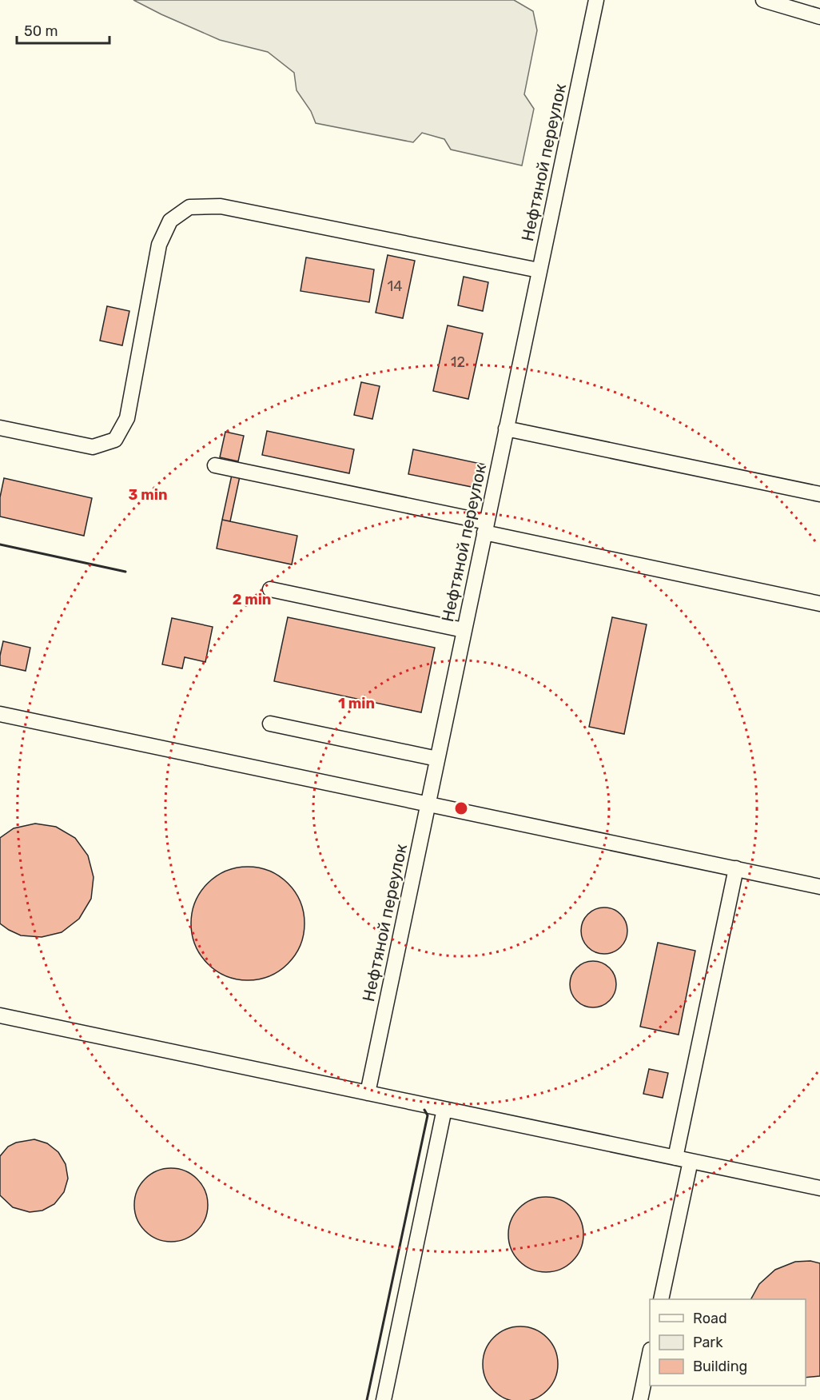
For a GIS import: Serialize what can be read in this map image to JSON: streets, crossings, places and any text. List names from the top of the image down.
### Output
{
  "streets": {
    "street": ["Нефтяной переулок"]
  },
  "house_numbers": ["14", "12"],
  "legend": ["Road", "Park", "Building"],
  "scale_bar": "50 m",
  "rings": ["3 min", "2 min", "1 min"]
}
